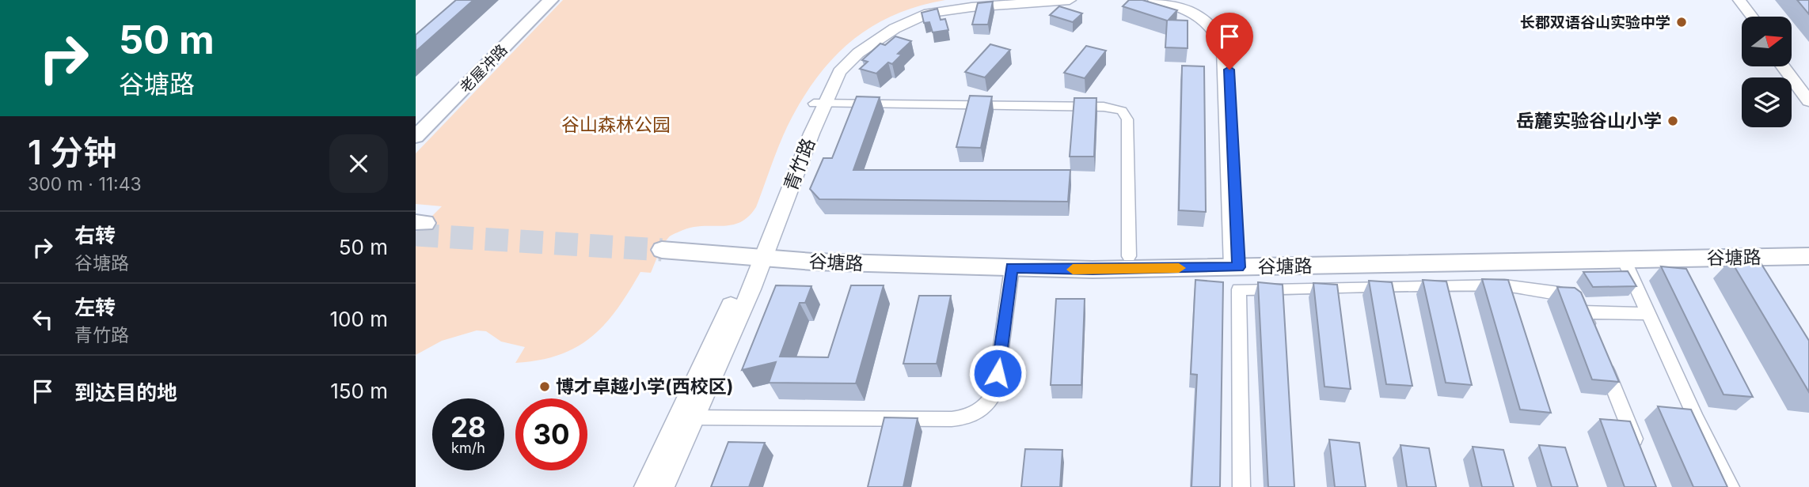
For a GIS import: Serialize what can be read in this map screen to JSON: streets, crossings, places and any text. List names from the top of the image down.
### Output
{
  "streets": {
    "main road": ["老屋冲路", "谷塘路"],
    "street": ["青竹路"]
  },
  "crossings": [
    ["青竹路", "谷塘路"]
  ],
  "parks": ["谷山森林公园"],
  "places": ["长郡双语谷山实验中学", "岳麓实验谷山小学", "博才卓越小学(西校区)"],
  "north": "right",
  "page": {
    "turn": ["50 m", "谷塘路"],
    "heading": ["1 分钟", "300 m · 11:43"],
    "list": [
      {
        "name": "右转",
        "note": "谷塘路",
        "value": "50 m"
      },
      {
        "name": "左转",
        "note": "青竹路",
        "value": "100 m"
      },
      {
        "name": "到达目的地",
        "value": "150 m"
      }
    ],
    "speed": "28 km/h",
    "limit": "30"
  }
}
